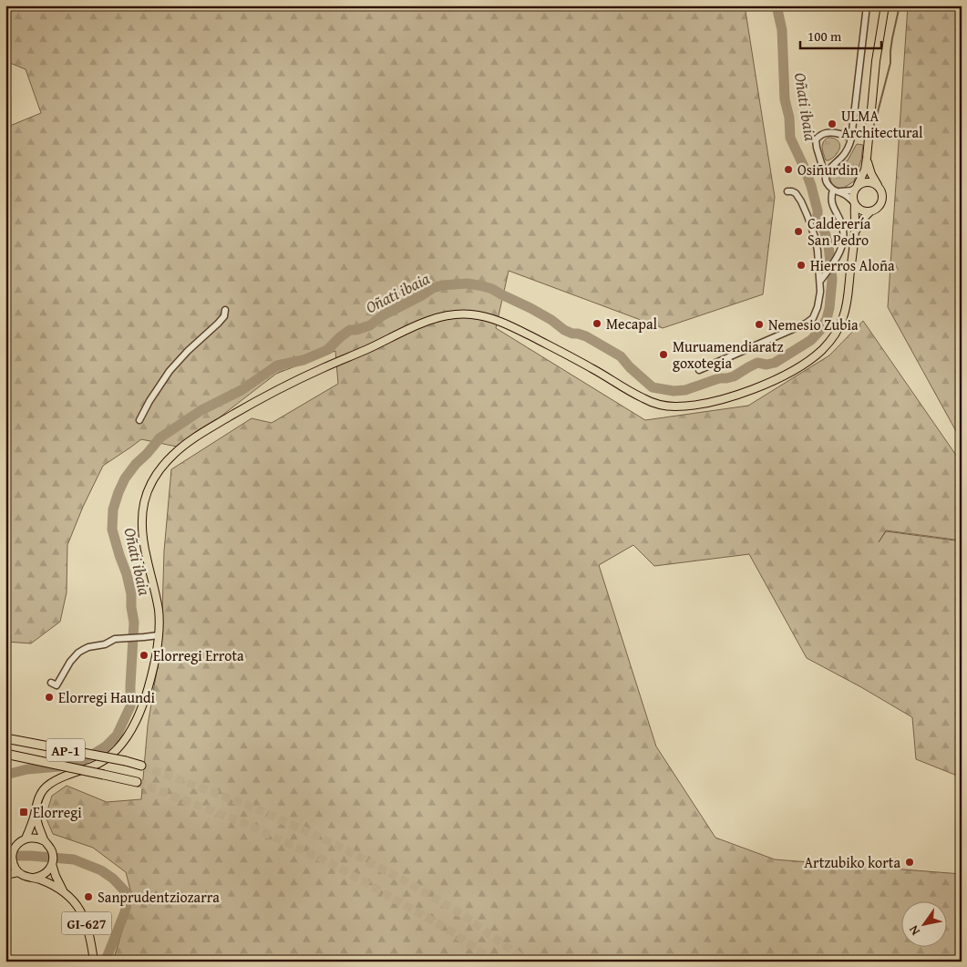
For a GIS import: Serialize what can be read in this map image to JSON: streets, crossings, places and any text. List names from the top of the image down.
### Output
{
  "streets": {
    "highway": ["AP-1"],
    "main road": ["GI-627"]
  },
  "water": ["Oñati ibaia"],
  "places": {
    "other": [
      "ULMA Architectural",
      "Osiñurdin",
      "Calderería San Pedro",
      "Hierros Aloña",
      "Mecapal",
      "Nemesio Zubia",
      "Muruamendiaratz goxotegia",
      "Elorregi Errota",
      "Elorregi Haundi",
      "Artzubiko korta",
      "Sanprudentziozarra"
    ],
    "transit": ["Elorregi"]
  },
  "scale_bar": "100 m",
  "north": "bottom left"
}
